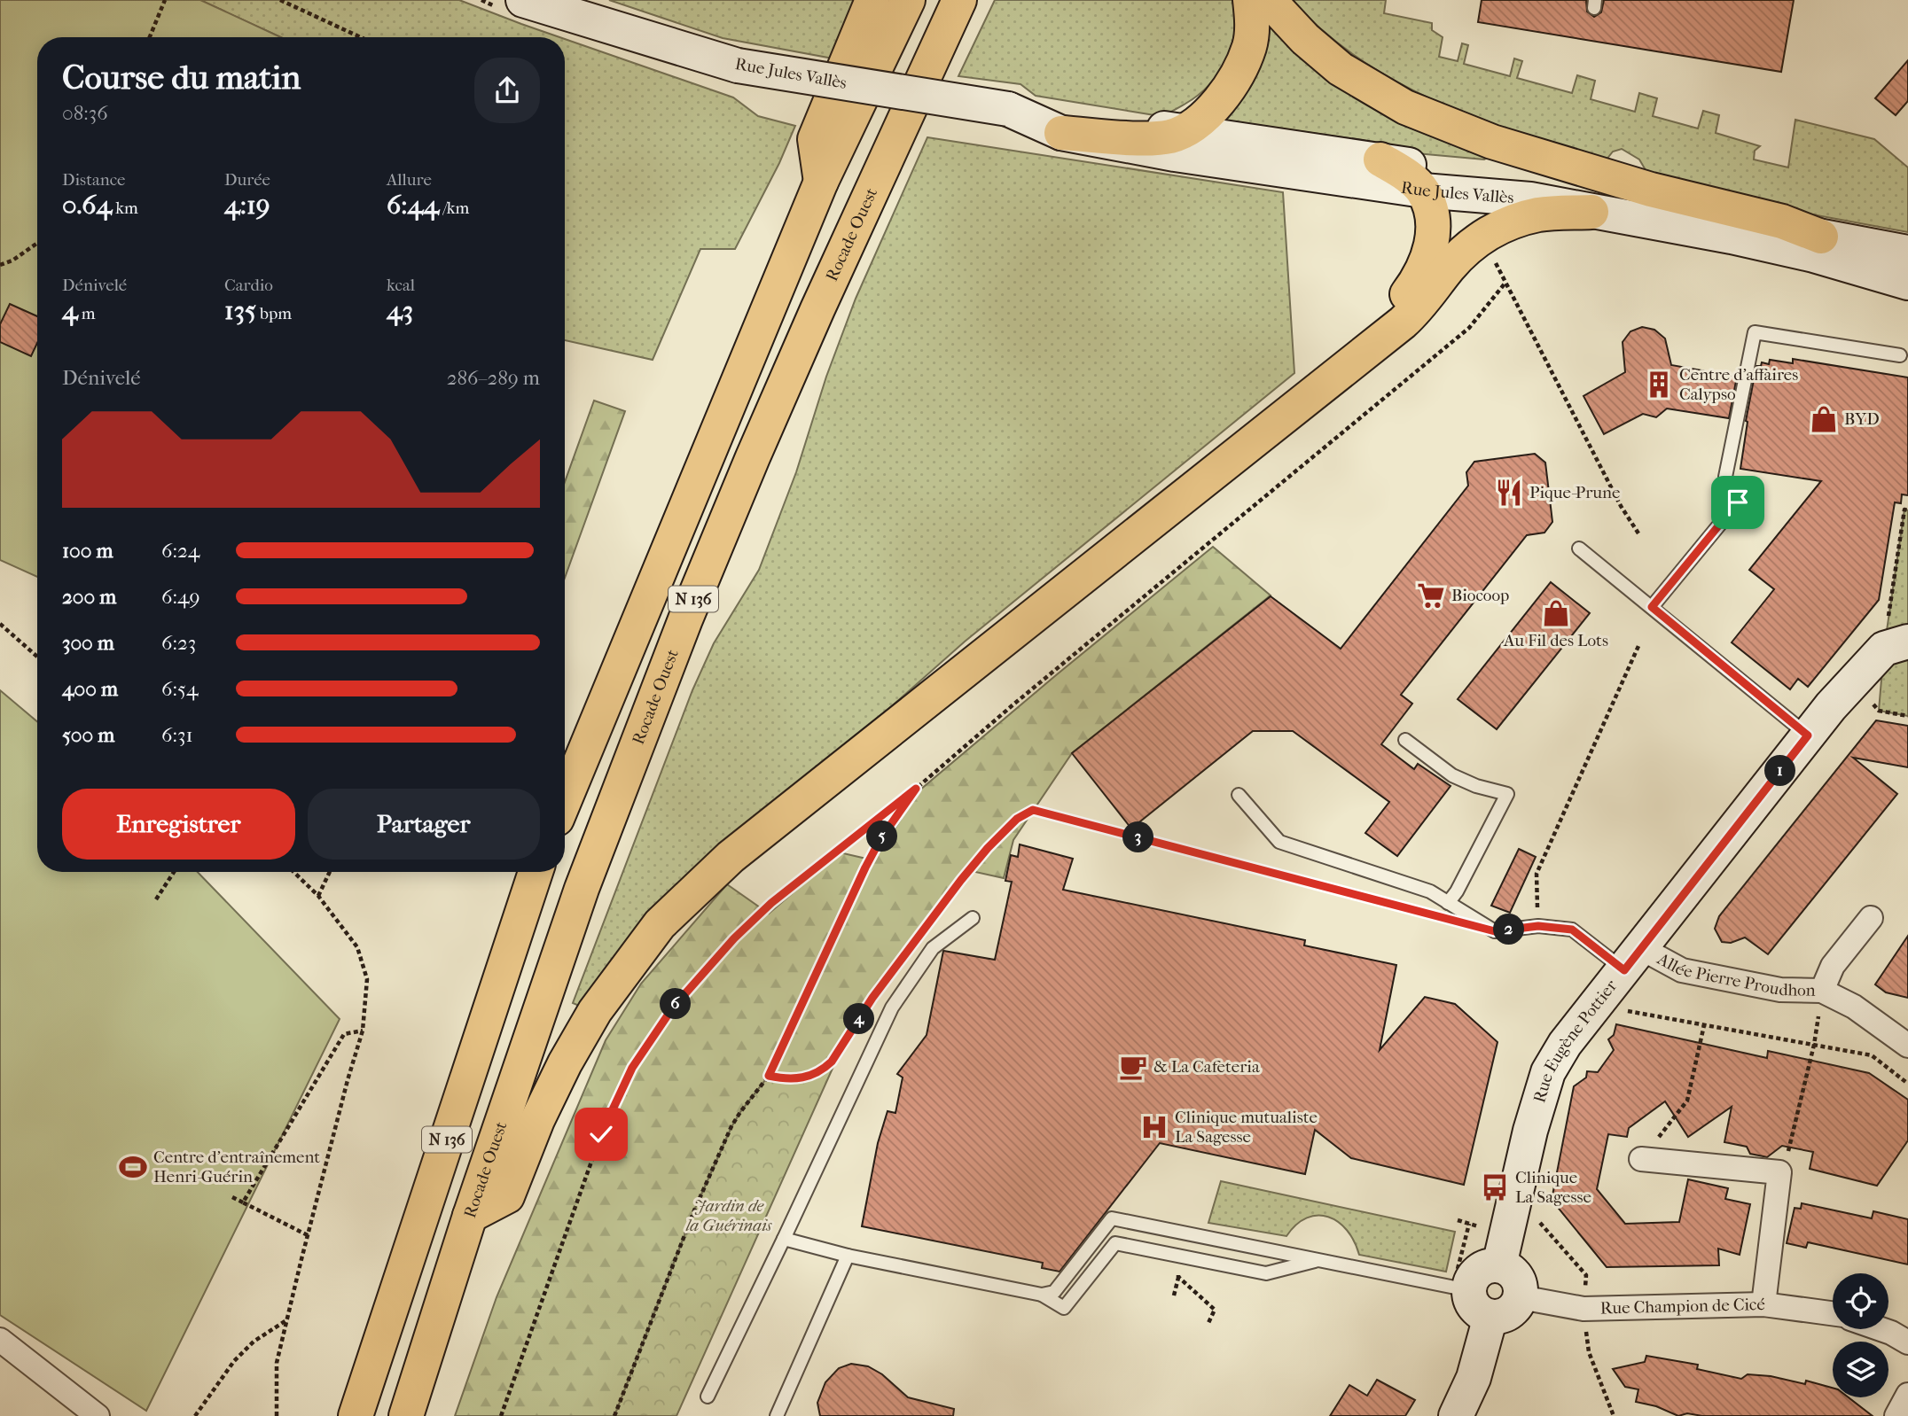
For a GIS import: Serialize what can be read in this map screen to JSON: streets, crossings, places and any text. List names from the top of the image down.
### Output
{
  "streets": {
    "highway": ["Rocade Ouest", "N 136"],
    "main road": ["Rue Jules Vallès", "Rue Eugène Pottier"],
    "street": ["Allée Pierre Proudhon", "Rue Champion de Cicé"]
  },
  "crossings": [
    ["Allée Pierre Proudhon", "Rue Eugène Pottier"],
    ["Rue Eugène Pottier", "Rue Champion de Cicé"]
  ],
  "parks": ["Jardin de la Guérinais"],
  "places": {
    "building": ["Centre d'affaires Calypso"],
    "shop": ["BYD", "Au Fil des Lots"],
    "restaurant": ["Pique-Prune"],
    "supermarket": ["Biocoop"],
    "cafe": ["& La Cafeteria"],
    "hospital": ["Clinique mutualiste La Sagesse"],
    "sports": ["Centre d'entraînement Henri-Guérin"],
    "bus stop": ["Clinique La Sagesse"]
  },
  "page": {
    "heading": ["Course du matin", "08:36"],
    "stats": [
      ["Distance", "0.64 km"],
      ["Durée", "4:19"],
      ["Allure", "6:44 /km"],
      ["Dénivelé", "4 m"],
      ["Cardio", "135 bpm"],
      ["kcal", "43"]
    ],
    "chart": ["Dénivelé", "286–289 m"],
    "list": [
      {
        "name": "100 m",
        "note": "6:24"
      },
      {
        "name": "200 m",
        "note": "6:49"
      },
      {
        "name": "300 m",
        "note": "6:23"
      },
      {
        "name": "400 m",
        "note": "6:54"
      },
      {
        "name": "500 m",
        "note": "6:31"
      }
    ],
    "pins": [
      "1",
      "5",
      "3",
      "2",
      "6",
      "4"
    ],
    "buttons": ["Enregistrer", "Partager"]
  }
}
